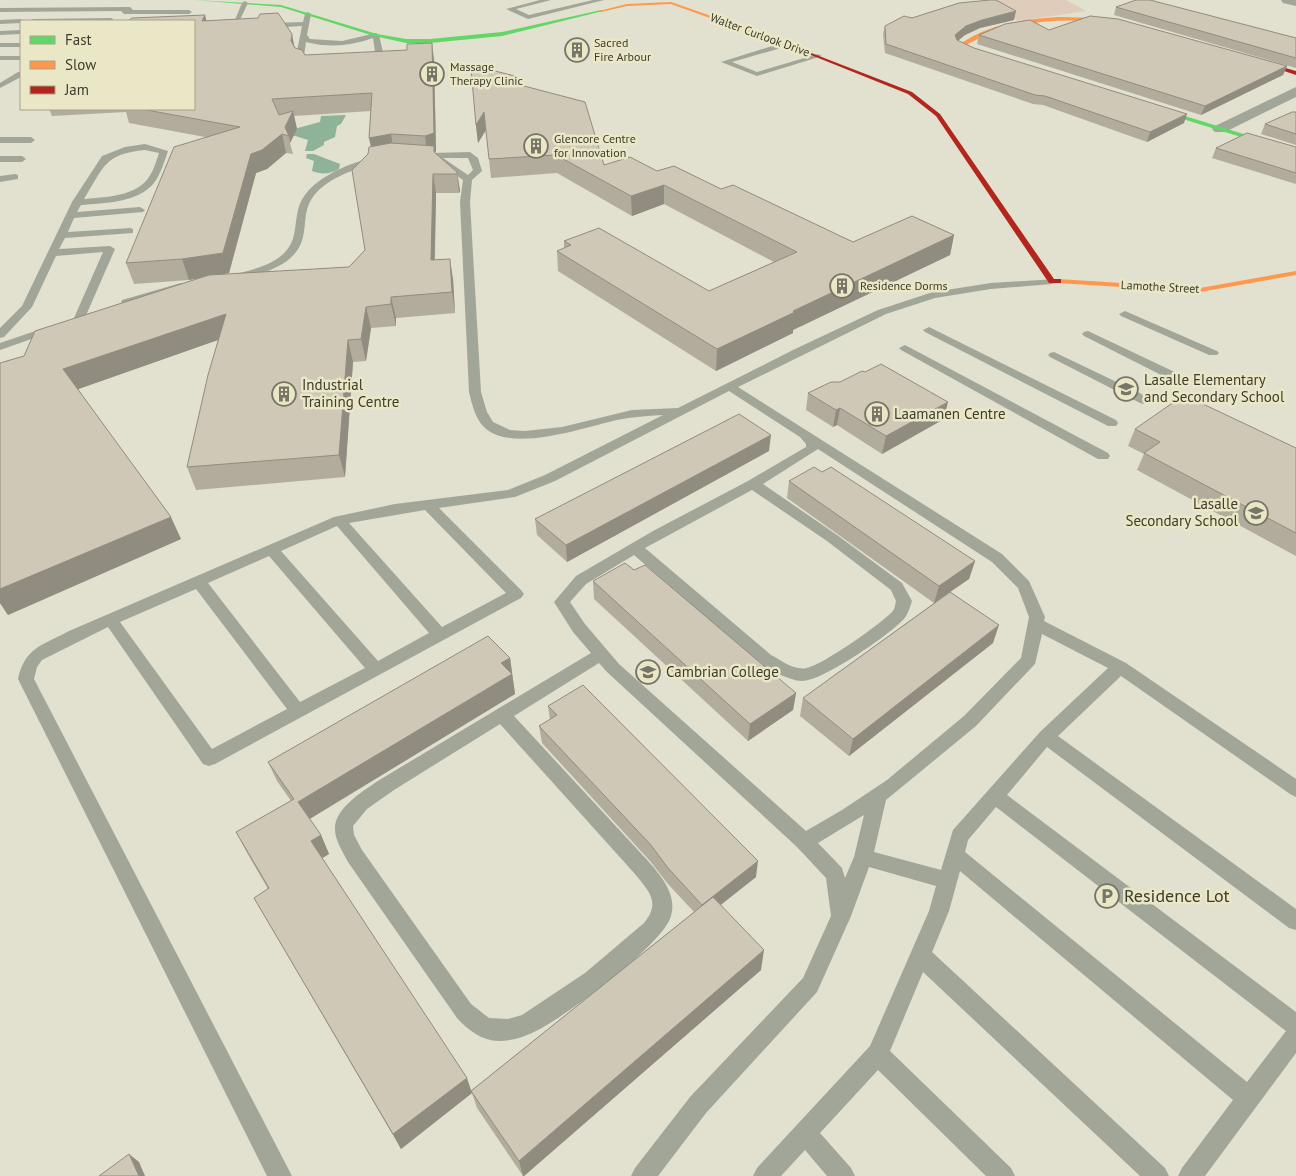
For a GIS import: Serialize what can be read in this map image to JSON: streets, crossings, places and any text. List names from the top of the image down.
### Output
{
  "streets": {
    "street": ["Walter Curlook Drive", "Lamothe Street"]
  },
  "crossings": [
    ["Walter Curlook Drive", "Lamothe Street"]
  ],
  "places": {
    "building": [
      "Sacred Fire Arbour",
      "Massage Therapy Clinic",
      "Glencore Centre for Innovation",
      "Residence Dorms",
      "Industrial Training Centre",
      "Laamanen Centre"
    ],
    "school or university": ["Lasalle Elementary and Secondary School", "Lasalle Secondary School", "Cambrian College"],
    "parking": ["Residence Lot"]
  },
  "legend": ["Fast", "Slow", "Jam"]
}
